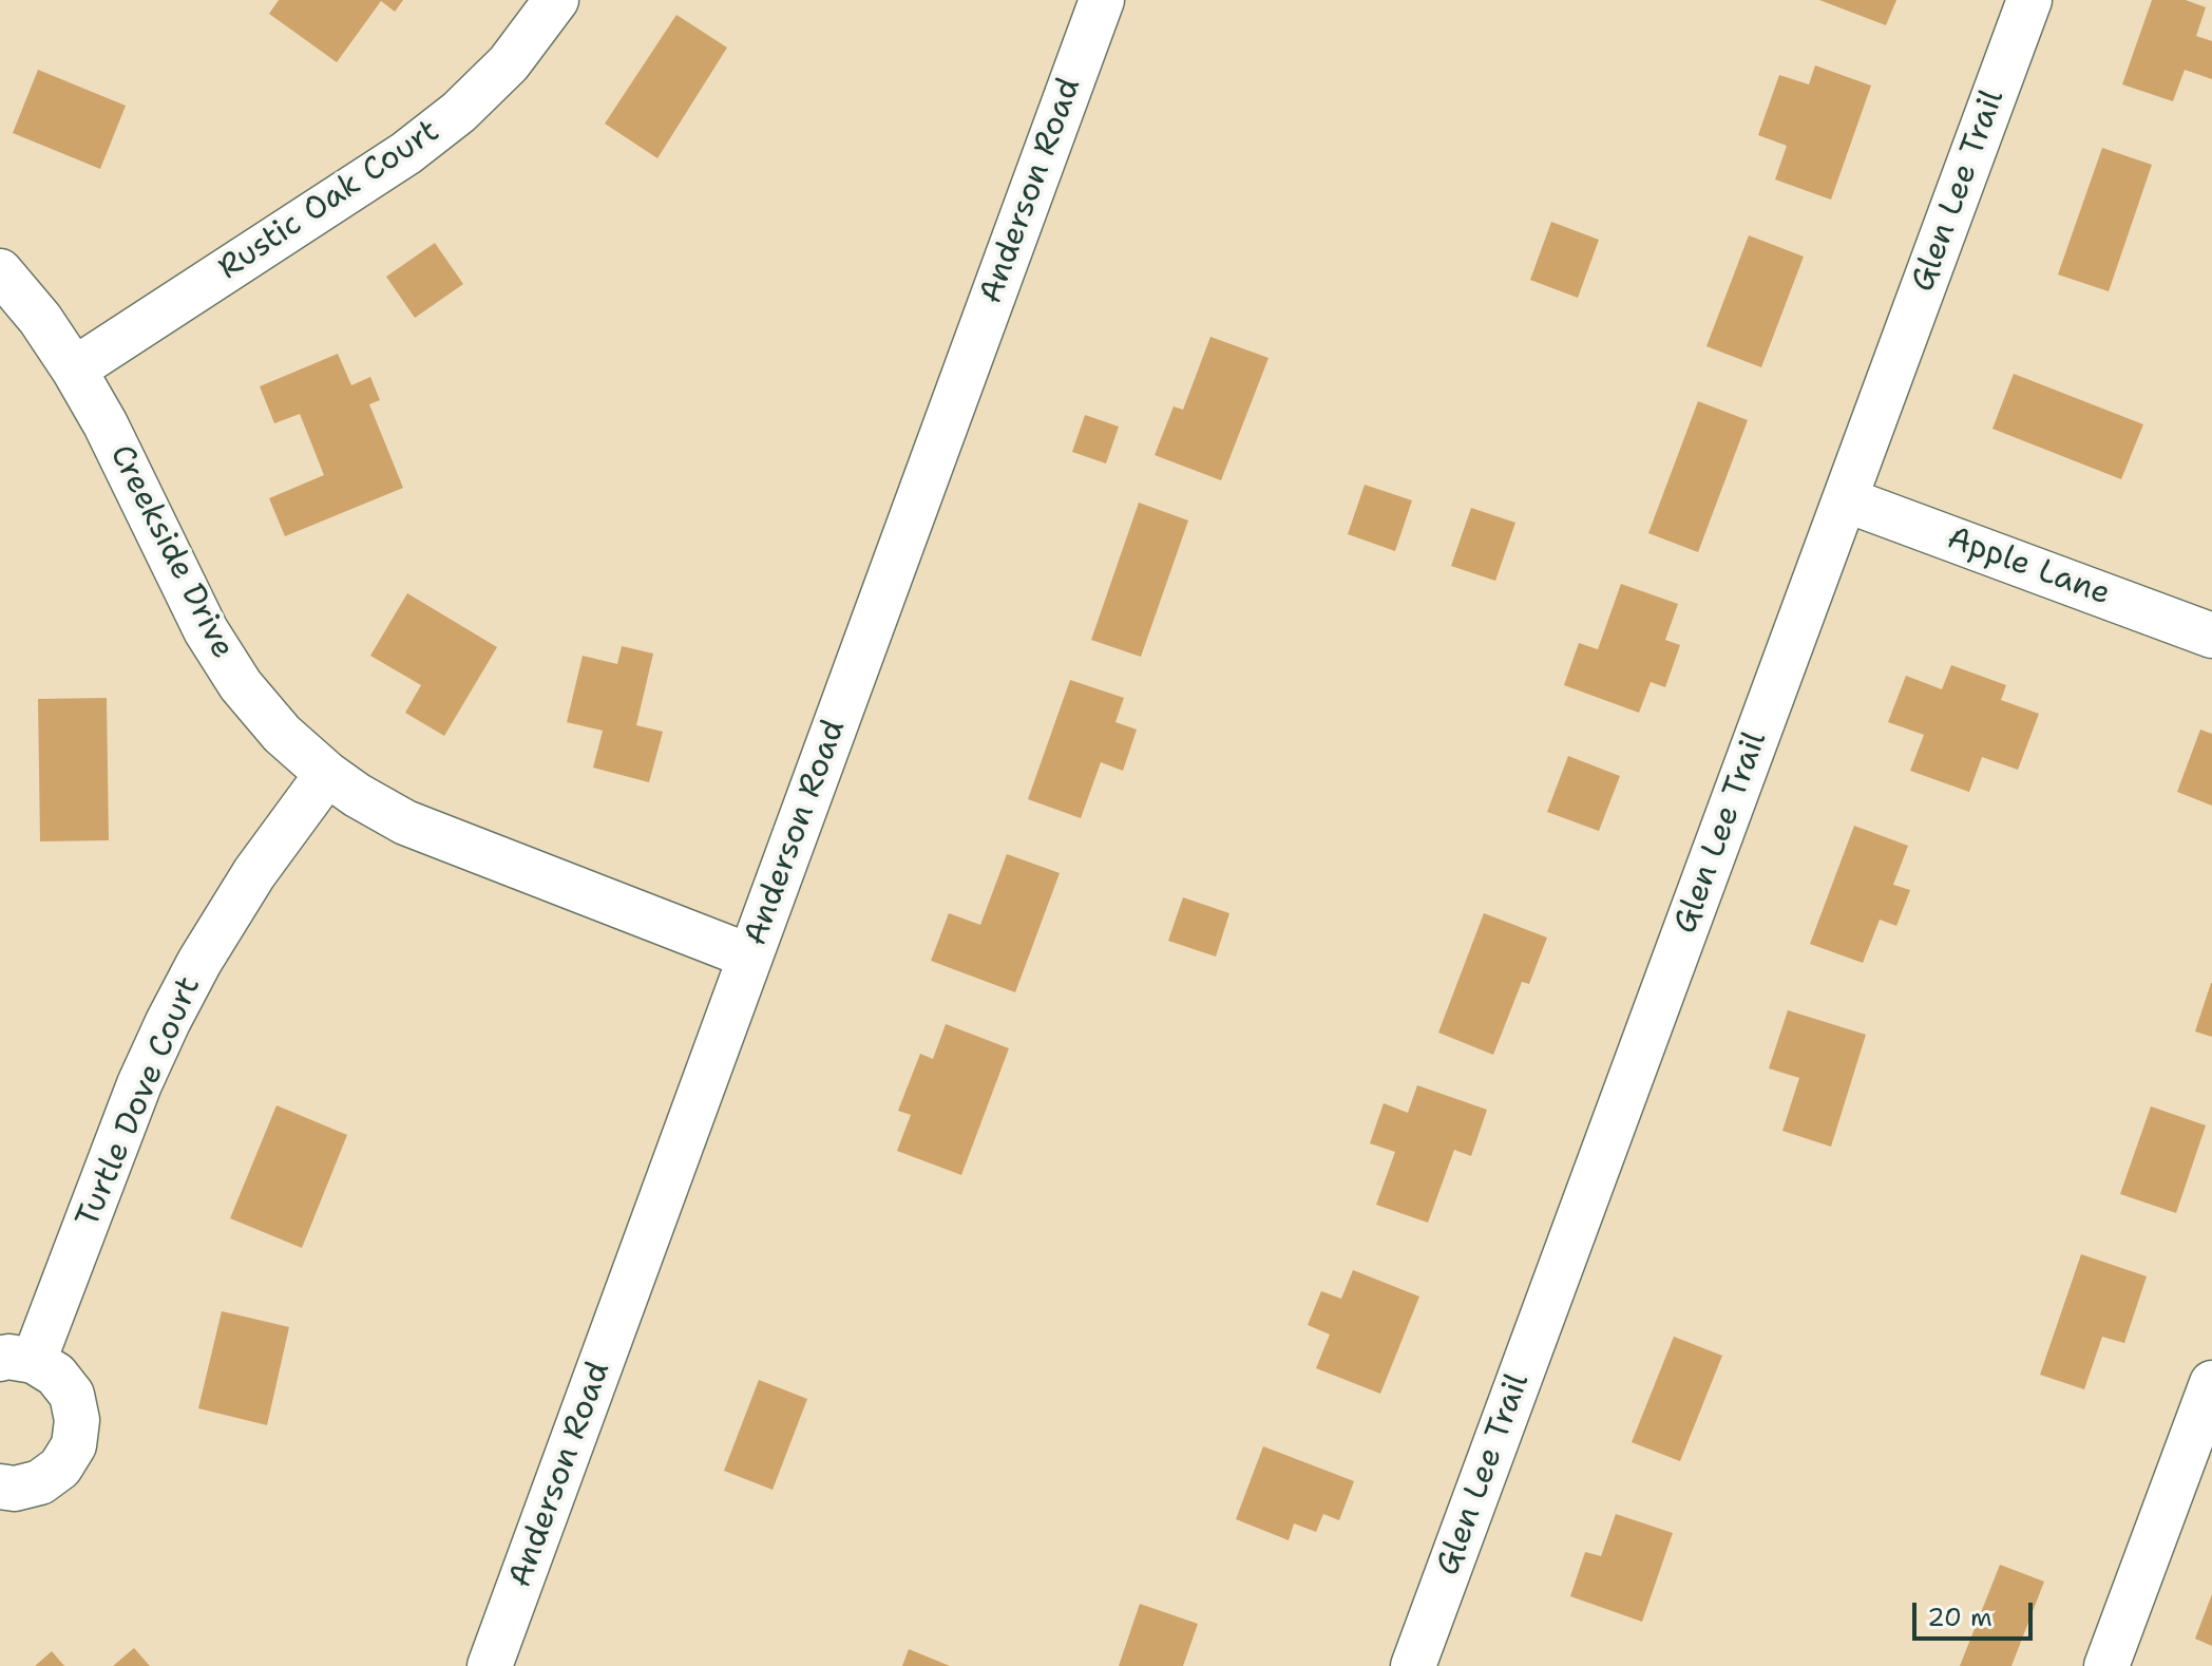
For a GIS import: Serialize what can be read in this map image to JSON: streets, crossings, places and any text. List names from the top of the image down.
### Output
{
  "streets": {
    "street": [
      "Anderson Road",
      "Glen Lee Trail",
      "Rustic Oak Court",
      "Creekside Drive",
      "Apple Lane",
      "Turtle Dove Court"
    ]
  },
  "crossings": [
    ["Anderson Road", "Creekside Drive"],
    ["Glen Lee Trail", "Apple Lane"],
    ["Rustic Oak Court", "Creekside Drive"],
    ["Creekside Drive", "Turtle Dove Court"]
  ],
  "scale_bar": "20 m"
}
